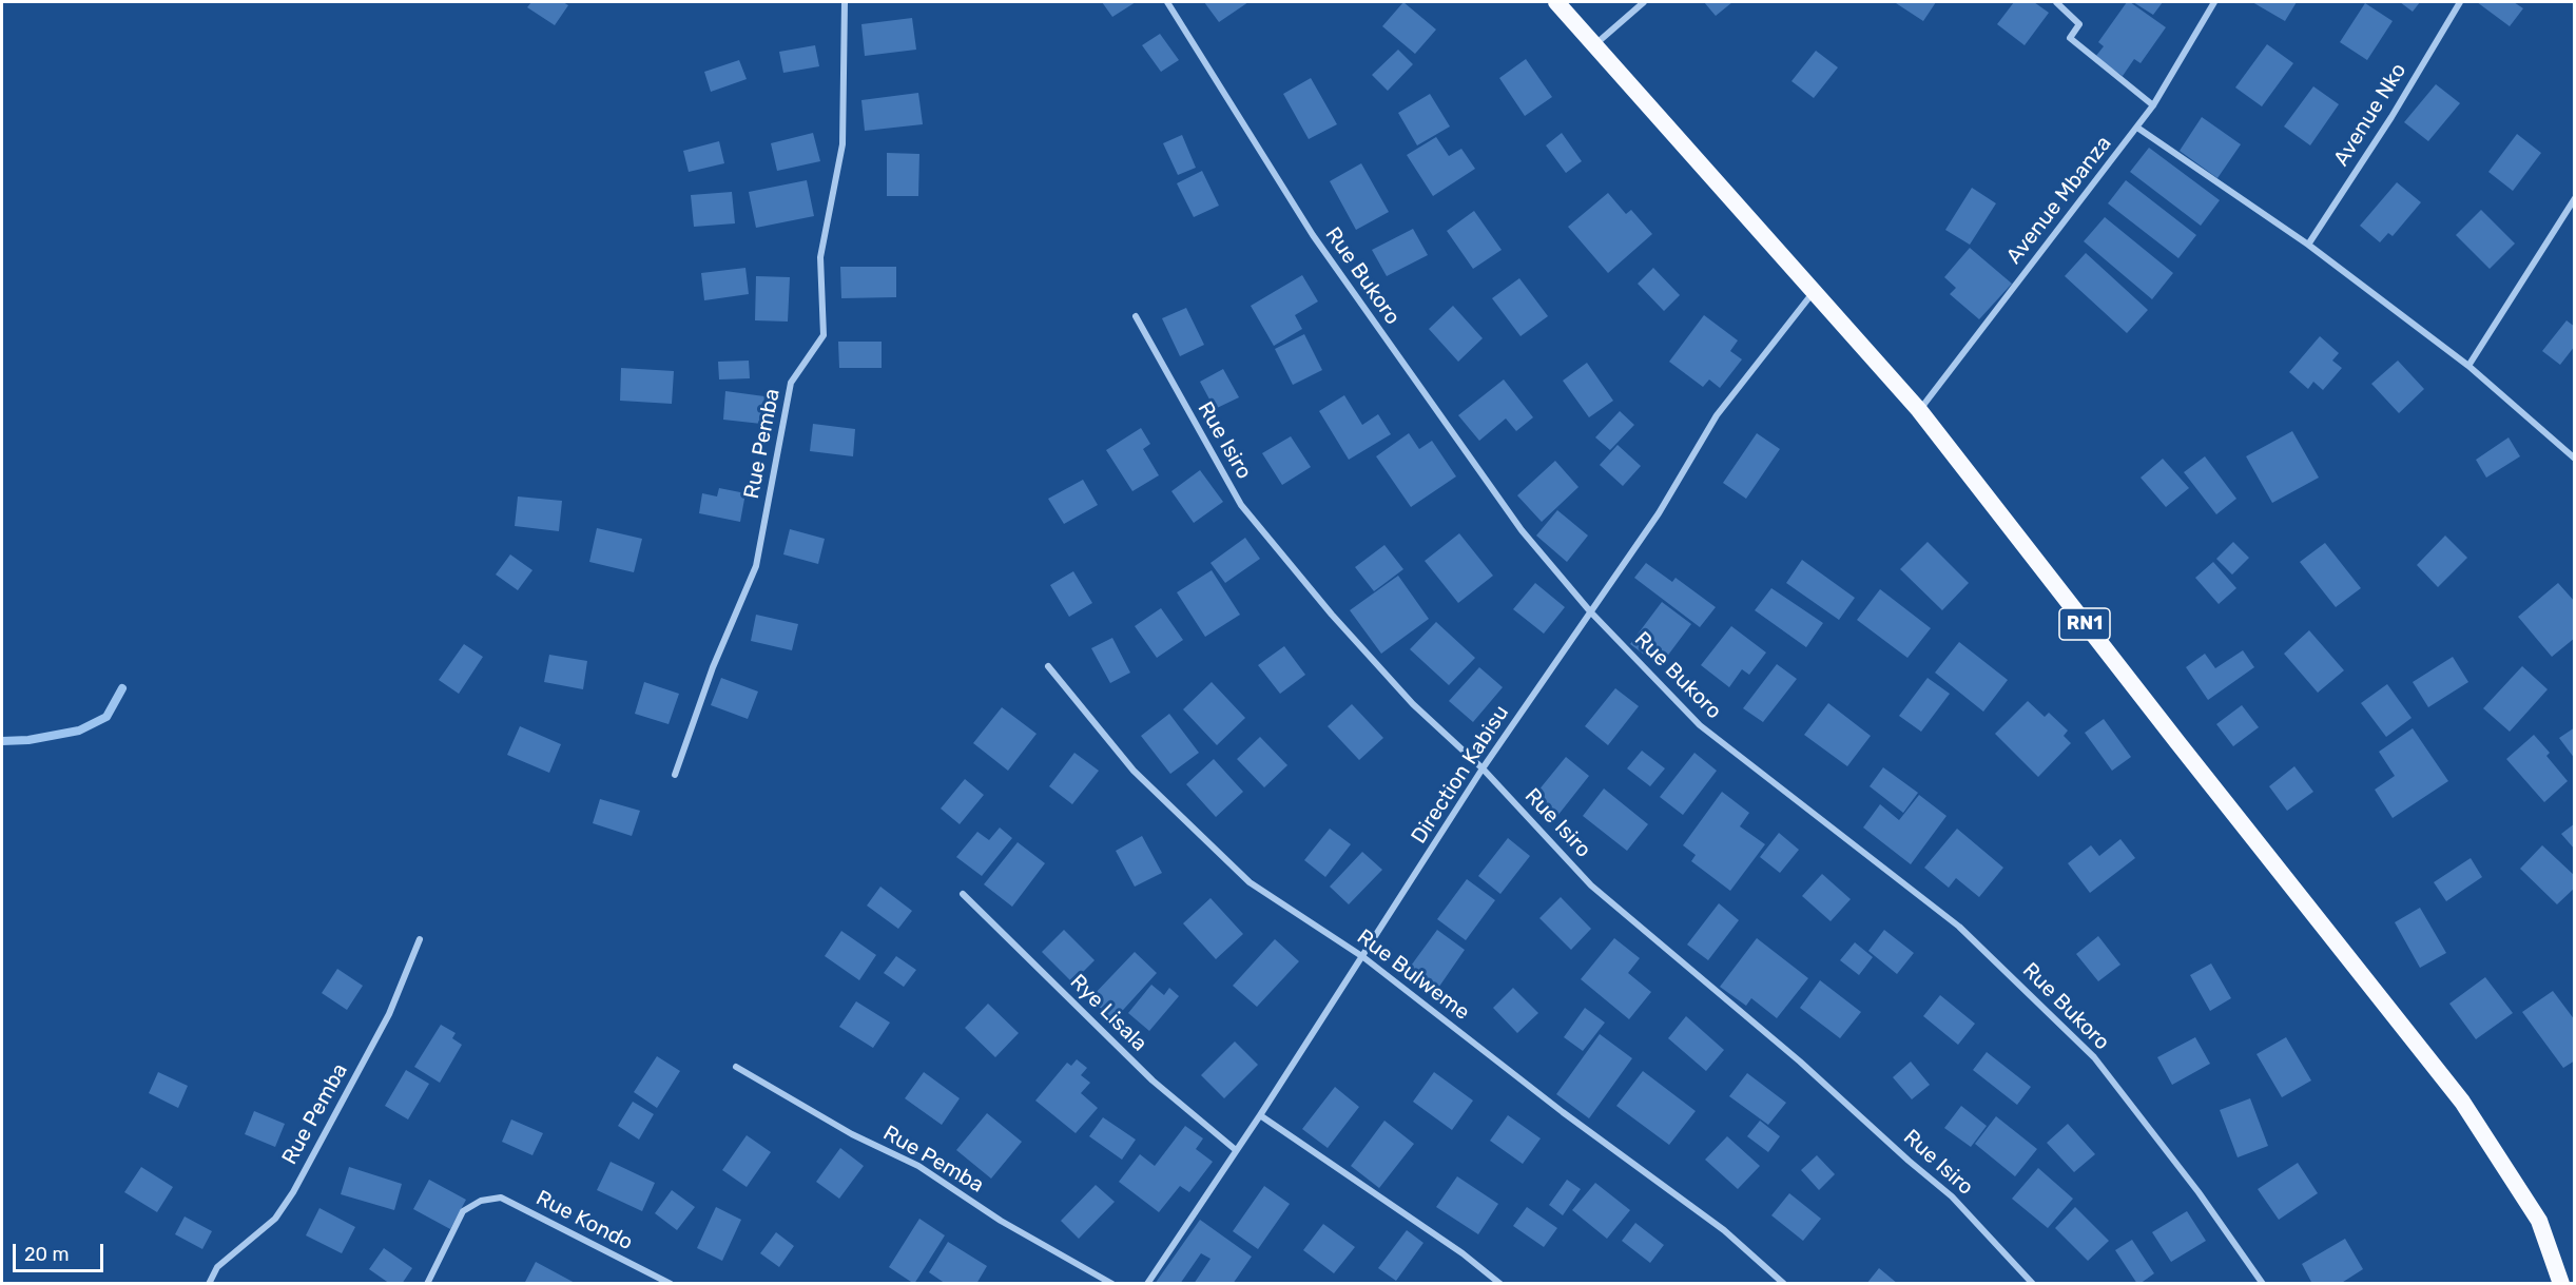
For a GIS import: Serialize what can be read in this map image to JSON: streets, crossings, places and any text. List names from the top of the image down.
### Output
{
  "streets": {
    "highway": ["RN1"],
    "street": [
      "Avenue Nko",
      "Avenue Mbanza",
      "Rue Bukoro",
      "Rue Isiro",
      "Rue Pemba",
      "Direction Kabisu",
      "Rue Bulweme",
      "Rye Lisala",
      "Rue Kondo"
    ]
  },
  "crossings": [
    ["Avenue Mbanza", "RN1"],
    ["Rue Bukoro", "Direction Kabisu"],
    ["Rue Isiro", "Direction Kabisu"],
    ["RN1", "Direction Kabisu"],
    ["Direction Kabisu", "Rue Bulweme"],
    ["Direction Kabisu", "Rye Lisala"]
  ],
  "scale_bar": "20 m"
}
